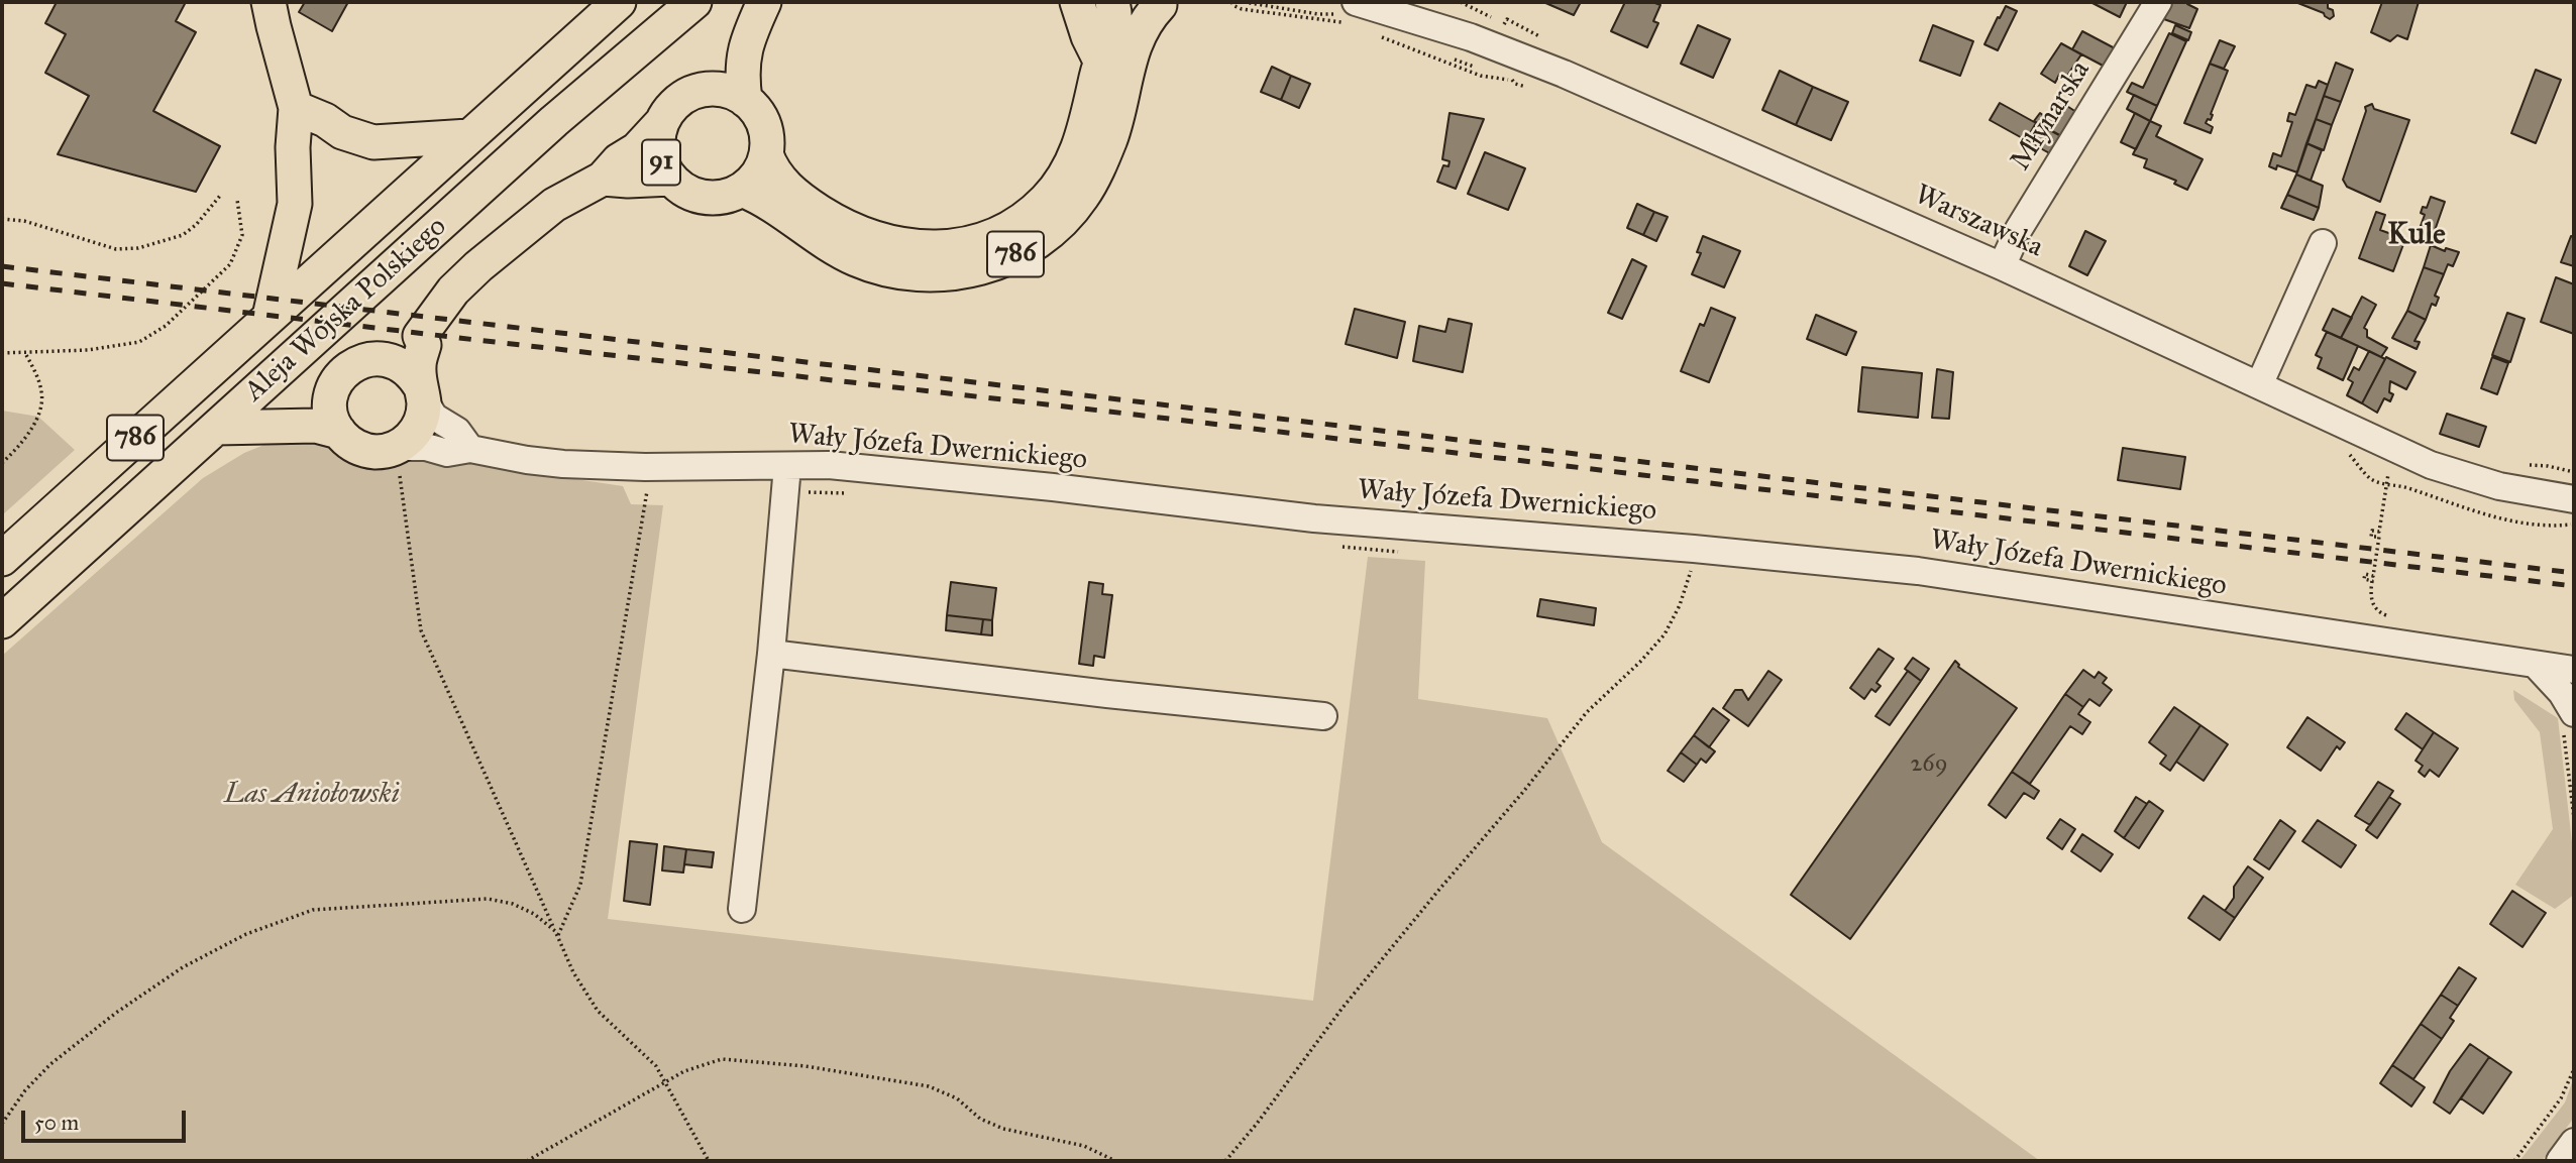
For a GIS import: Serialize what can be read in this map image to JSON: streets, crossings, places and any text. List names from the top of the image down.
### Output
{
  "streets": {
    "main road": ["91", "786", "Aleja Wojska Polskiego"],
    "street": ["Młynarska", "Warszawska", "Wały Józefa Dwernickiego"]
  },
  "crossings": [
    ["Młynarska", "Warszawska"],
    ["91", "786"]
  ],
  "districts": ["Kule"],
  "parks": ["Las Aniołowski"],
  "house_numbers": ["269"],
  "scale_bar": "50 m"
}
